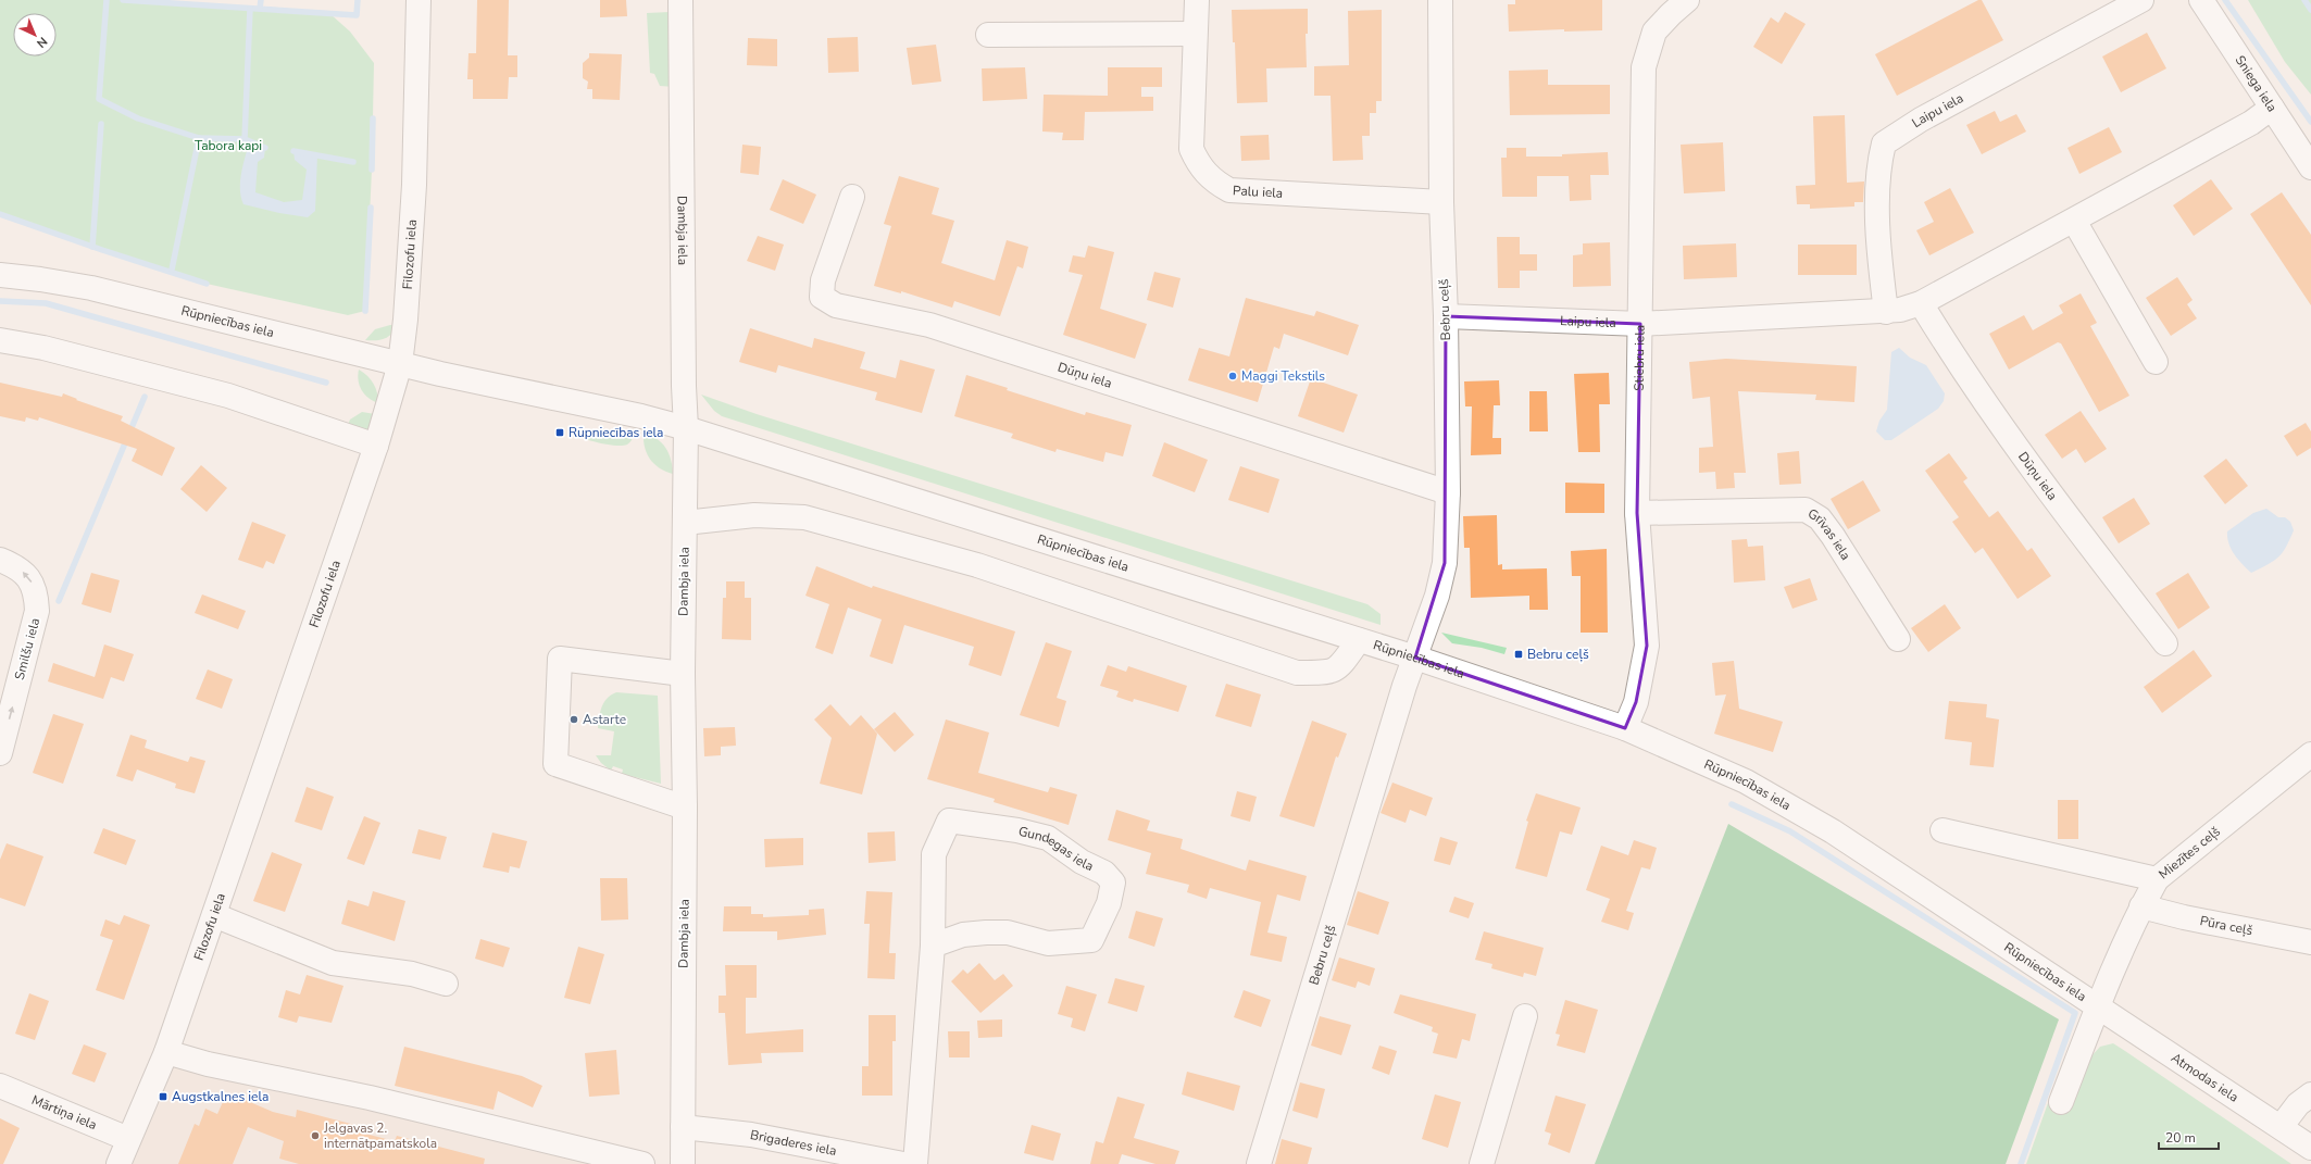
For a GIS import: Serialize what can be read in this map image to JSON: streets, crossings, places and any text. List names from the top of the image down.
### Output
{
  "streets": {
    "street": [
      "Sniega iela",
      "Laipu iela",
      "Palu iela",
      "Dambja iela",
      "Filozofu iela",
      "Bebru ceļš",
      "Rūpniecības iela",
      "Stiebru iela",
      "Dūņu iela",
      "Grīvas iela",
      "Smilšu iela",
      "Gundegas iela",
      "Miezītes ceļš",
      "Pūra ceļš",
      "Atmodas iela",
      "Mārtiņa iela",
      "Brigaderes iela"
    ]
  },
  "crossings": [
    ["Sniega iela", "Laipu iela"],
    ["Laipu iela", "Bebru ceļš"],
    ["Laipu iela", "Stiebru iela"],
    ["Laipu iela", "Dūņu iela"],
    ["Palu iela", "Bebru ceļš"],
    ["Dambja iela", "Rūpniecības iela"],
    ["Dambja iela", "Brigaderes iela"],
    ["Filozofu iela", "Rūpniecības iela"],
    ["Filozofu iela", "Mārtiņa iela"],
    ["Bebru ceļš", "Rūpniecības iela"],
    ["Bebru ceļš", "Dūņu iela"],
    ["Rūpniecības iela", "Stiebru iela"],
    ["Rūpniecības iela", "Miezītes ceļš"],
    ["Rūpniecības iela", "Atmodas iela"],
    ["Stiebru iela", "Grīvas iela"],
    ["Miezītes ceļš", "Pūra ceļš"],
    ["Miezītes ceļš", "Atmodas iela"]
  ],
  "one_way": ["Smilšu iela"],
  "parks": ["Tabora kapi"],
  "places": {
    "other": ["Maggi Tekstils", "Astarte", "Jelgavas 2. internātpamatskola"],
    "transit": ["Rūpniecības iela", "Bebru ceļš", "Augstkalnes iela"]
  },
  "scale_bar": "20 m",
  "north": "bottom right"
}
